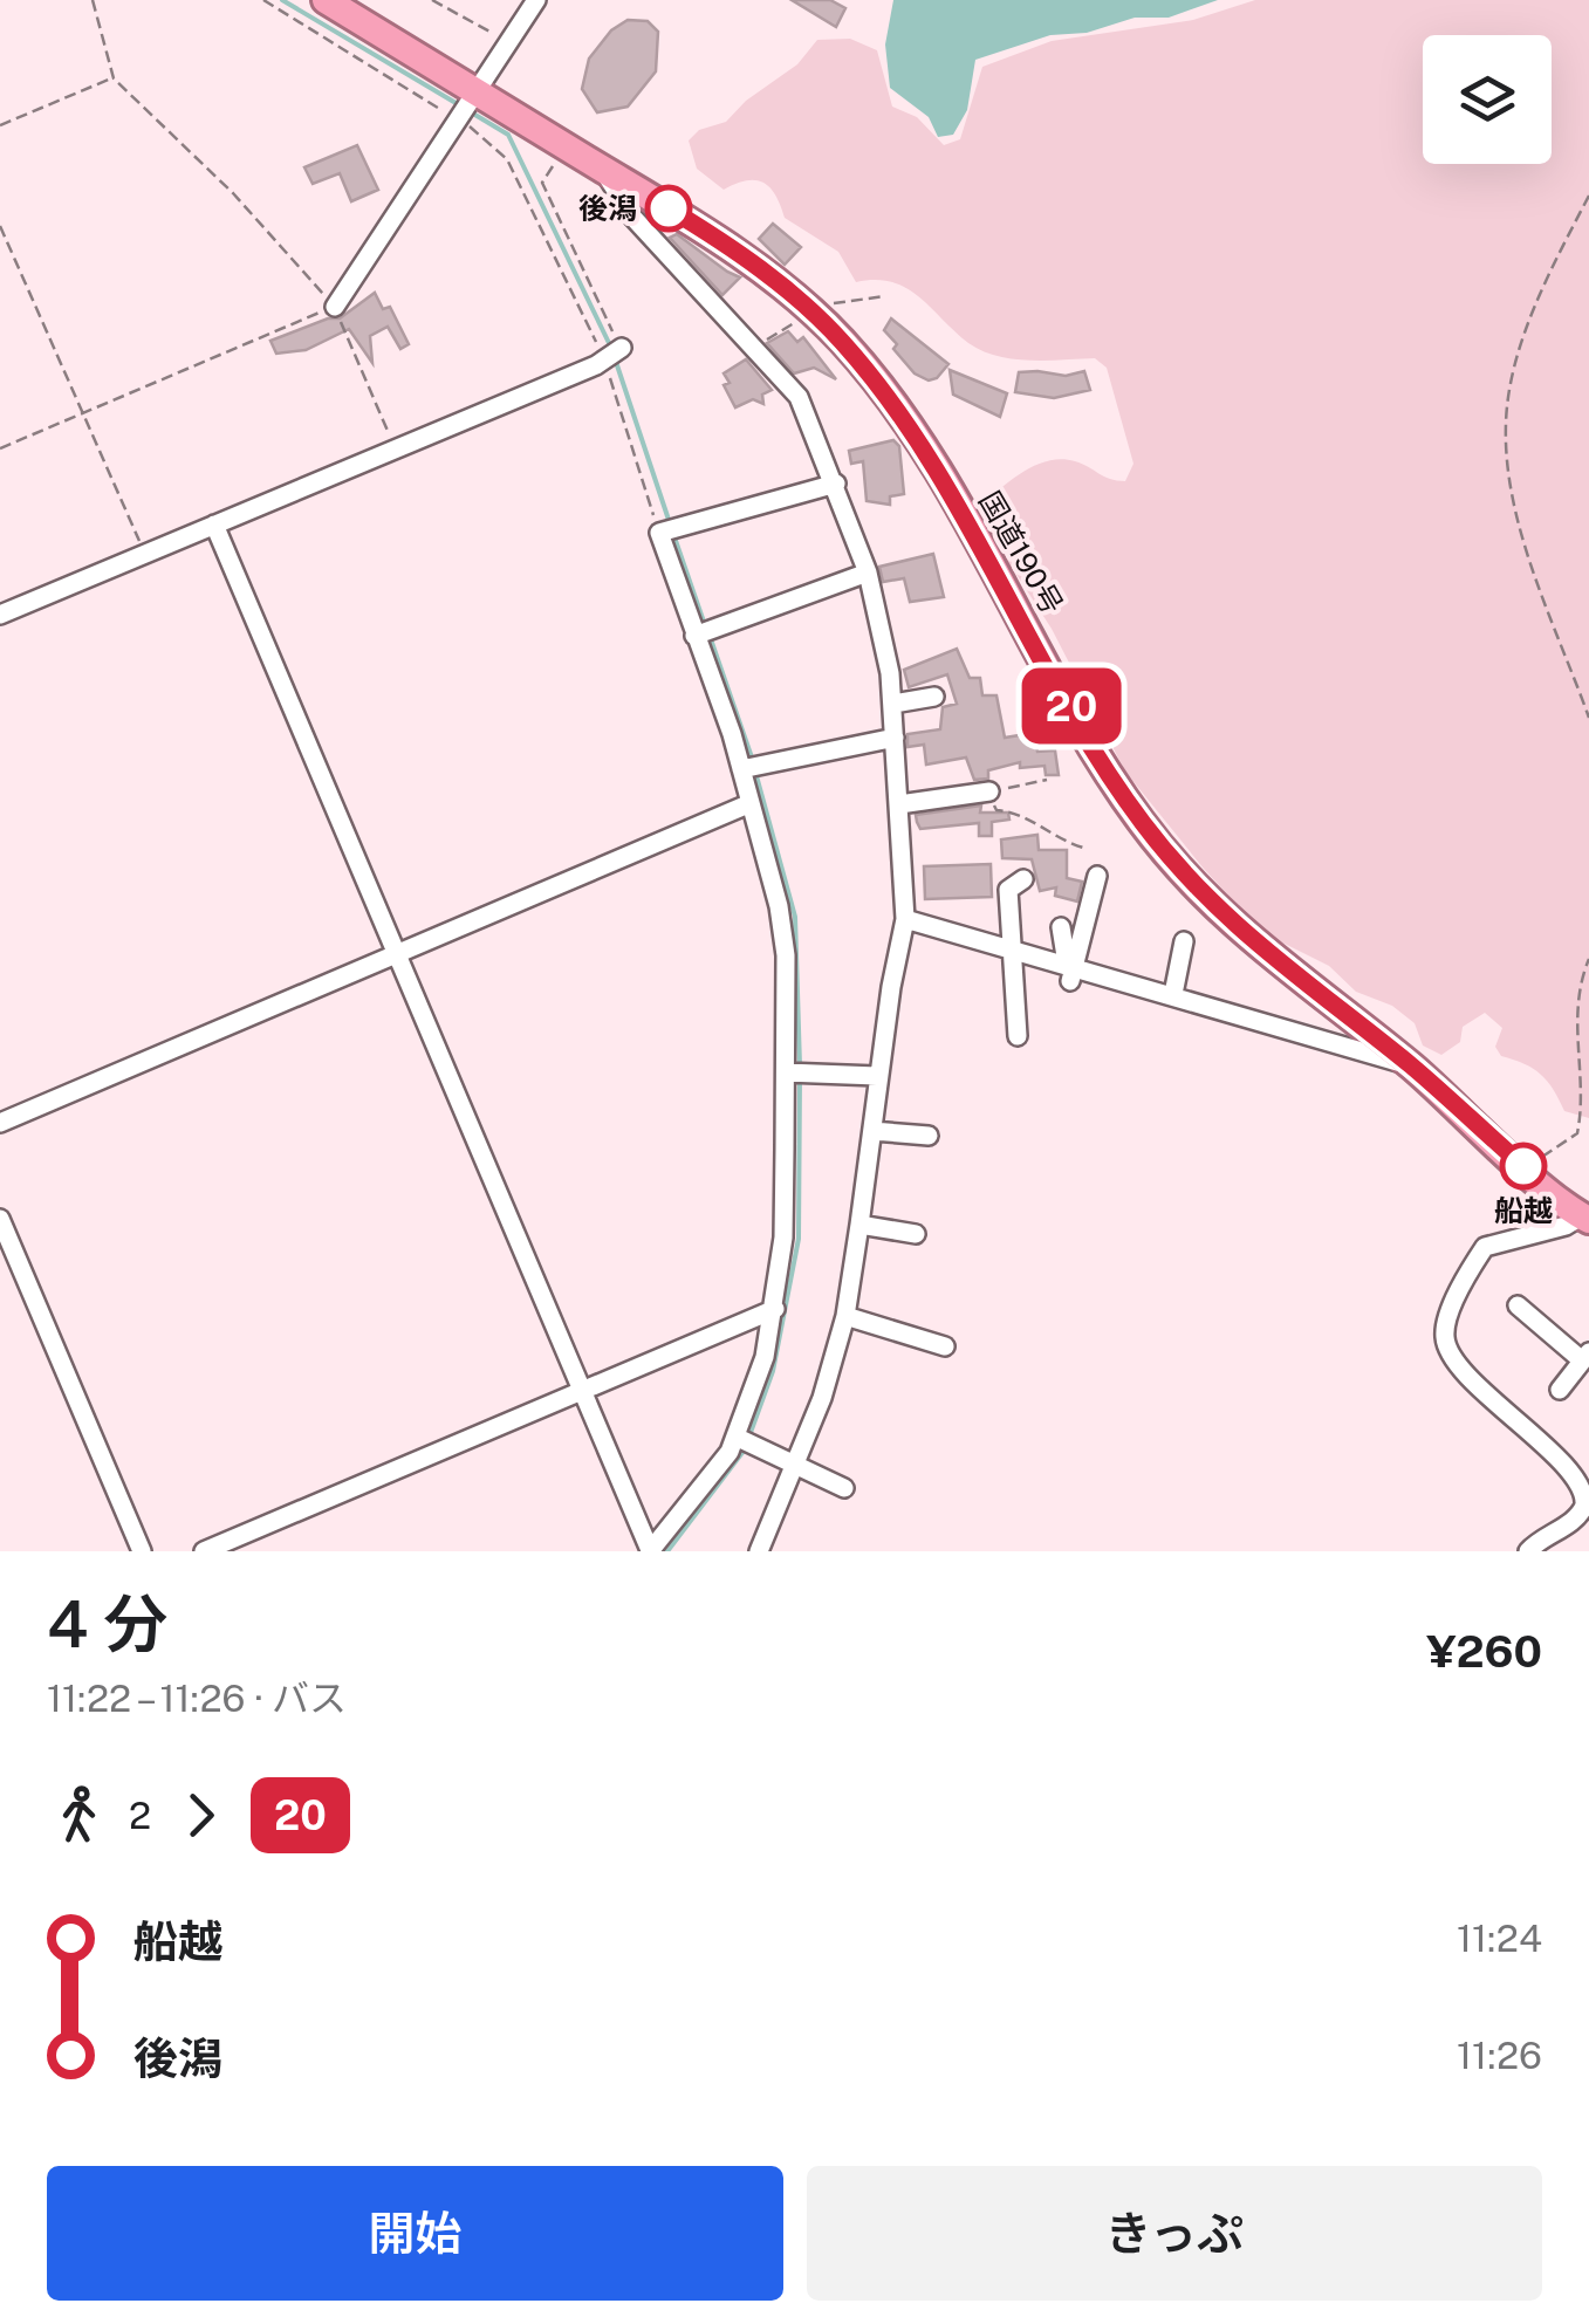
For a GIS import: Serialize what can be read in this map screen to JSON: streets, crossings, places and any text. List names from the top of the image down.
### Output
{
  "streets": {
    "highway": ["国道190号"]
  },
  "places": ["後潟", "船越"],
  "lines": ["bus line 20"],
  "page": {
    "on_map": "20",
    "heading": ["4 分", "11:22 – 11:26 · バス", "¥260"],
    "legs": ["2", "20"],
    "list": [
      {
        "name": "船越",
        "value": "11:24"
      },
      {
        "name": "後潟",
        "value": "11:26"
      }
    ],
    "buttons": ["開始", "きっぷ"]
  }
}
